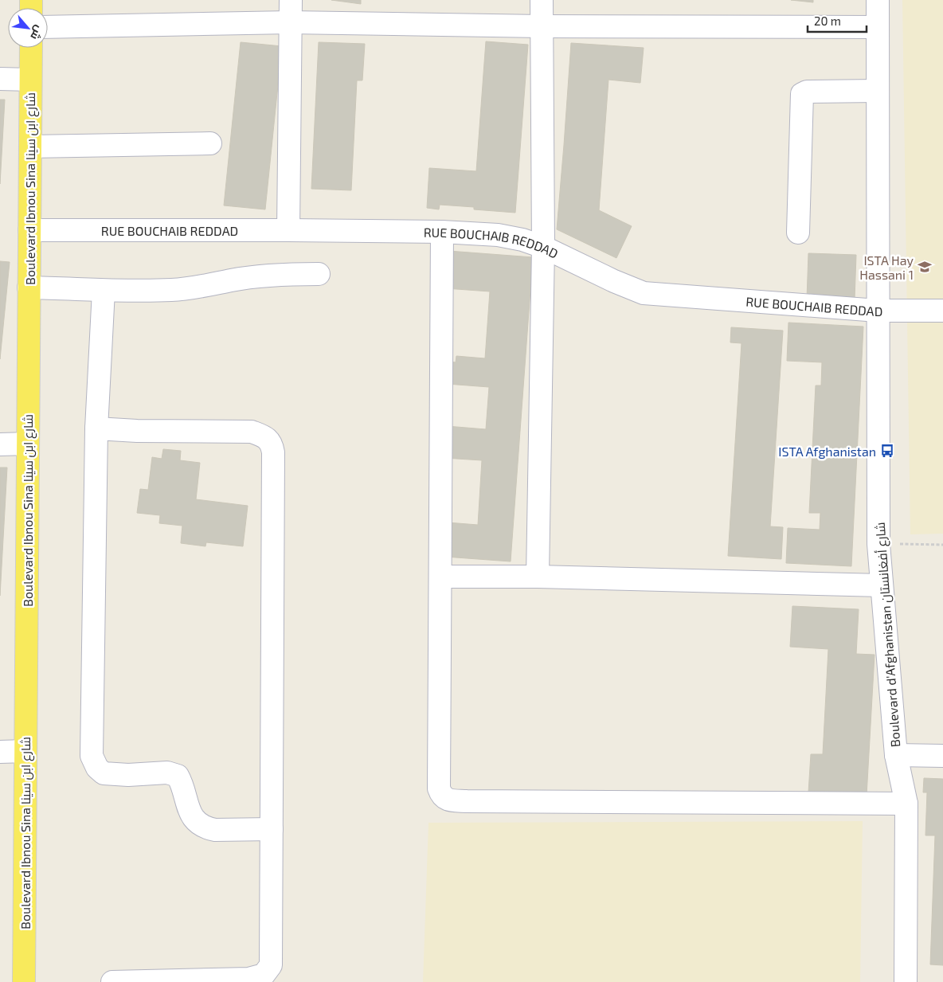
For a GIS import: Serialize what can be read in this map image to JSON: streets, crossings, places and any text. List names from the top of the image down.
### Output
{
  "streets": {
    "main road": ["Boulevard Ibnou Sina شارع ابن سينا"],
    "street": ["RUE BOUCHAIB REDDAD", "Boulevard d'Afghanistan شارع أفغانستان"]
  },
  "crossings": [
    ["Boulevard Ibnou Sina شارع ابن سينا", "RUE BOUCHAIB REDDAD"],
    ["RUE BOUCHAIB REDDAD", "Boulevard d'Afghanistan شارع أفغانستان"]
  ],
  "places": {
    "school or university": ["ISTA Hay Hassani 1"],
    "bus stop": ["ISTA Afghanistan"]
  },
  "scale_bar": "20 m",
  "north": "bottom right"
}
